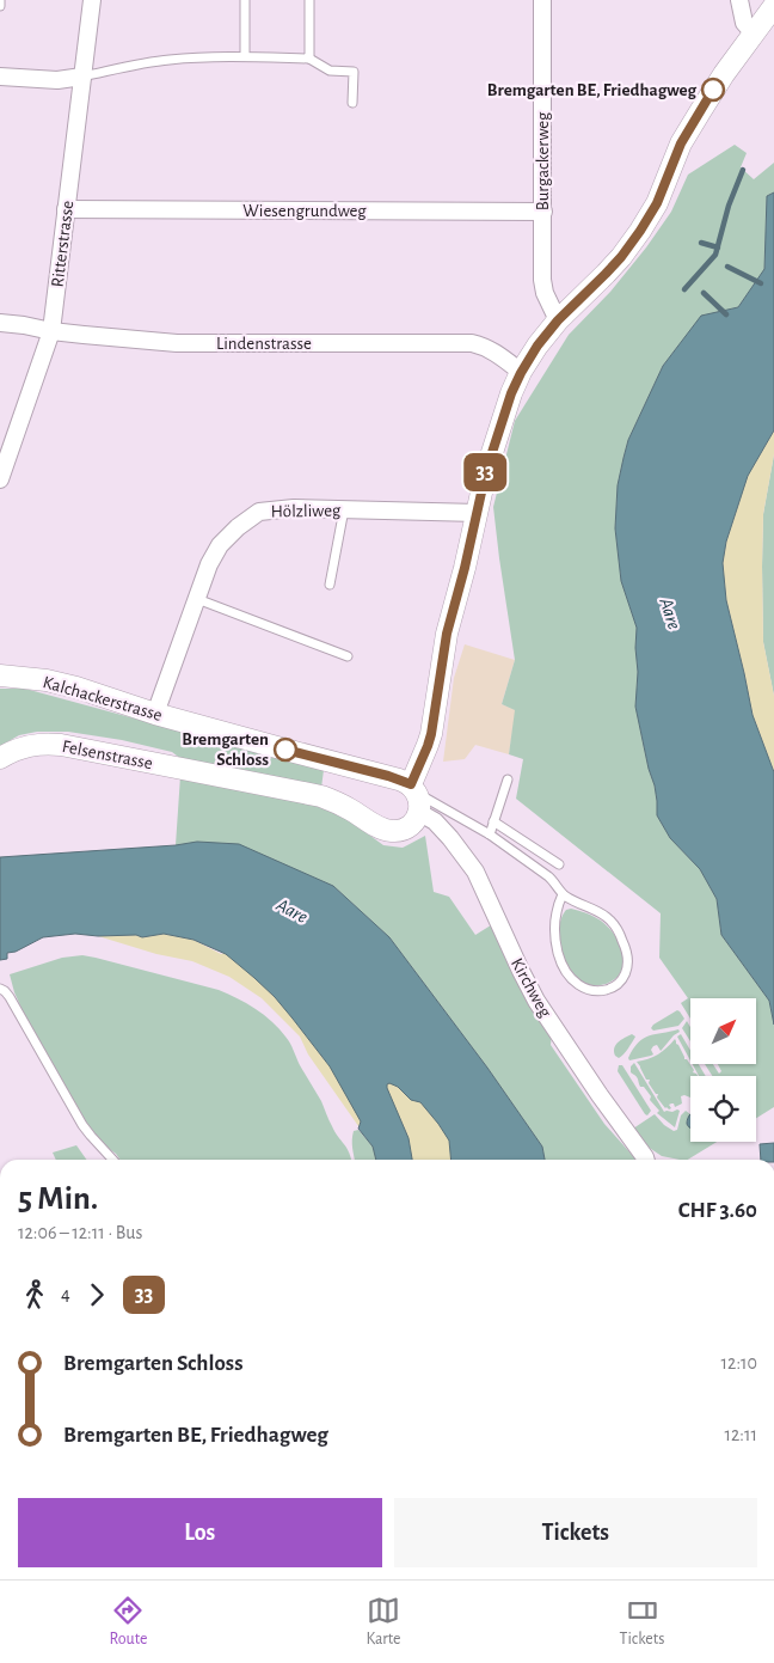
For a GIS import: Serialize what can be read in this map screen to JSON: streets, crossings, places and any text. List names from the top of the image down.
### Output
{
  "streets": {
    "street": [
      "Burgackerweg",
      "Wiesengrundweg",
      "Ritterstrasse",
      "Lindenstrasse",
      "Hölzliweg",
      "Kalchackerstrasse",
      "Felsenstrasse",
      "Kirchweg"
    ]
  },
  "crossings": [
    ["Burgackerweg", "Wiesengrundweg"],
    ["Wiesengrundweg", "Ritterstrasse"],
    ["Ritterstrasse", "Lindenstrasse"],
    ["Hölzliweg", "Kalchackerstrasse"],
    ["Kalchackerstrasse", "Felsenstrasse"],
    ["Kalchackerstrasse", "Kirchweg"],
    ["Felsenstrasse", "Kirchweg"]
  ],
  "water": ["Aare"],
  "places": ["Bremgarten BE, Friedhagweg", "Bremgarten Schloss"],
  "lines": ["bus line 33"],
  "north": "top right",
  "page": {
    "on_map": "33",
    "heading": ["5 Min.", "12:06 – 12:11 · Bus", "CHF 3.60"],
    "legs": ["4", "33"],
    "list": [
      {
        "name": "Bremgarten Schloss",
        "value": "12:10"
      },
      {
        "name": "Bremgarten BE, Friedhagweg",
        "value": "12:11"
      }
    ],
    "buttons": ["Los", "Tickets"],
    "tabs": ["Route", "Karte", "Tickets"]
  }
}
